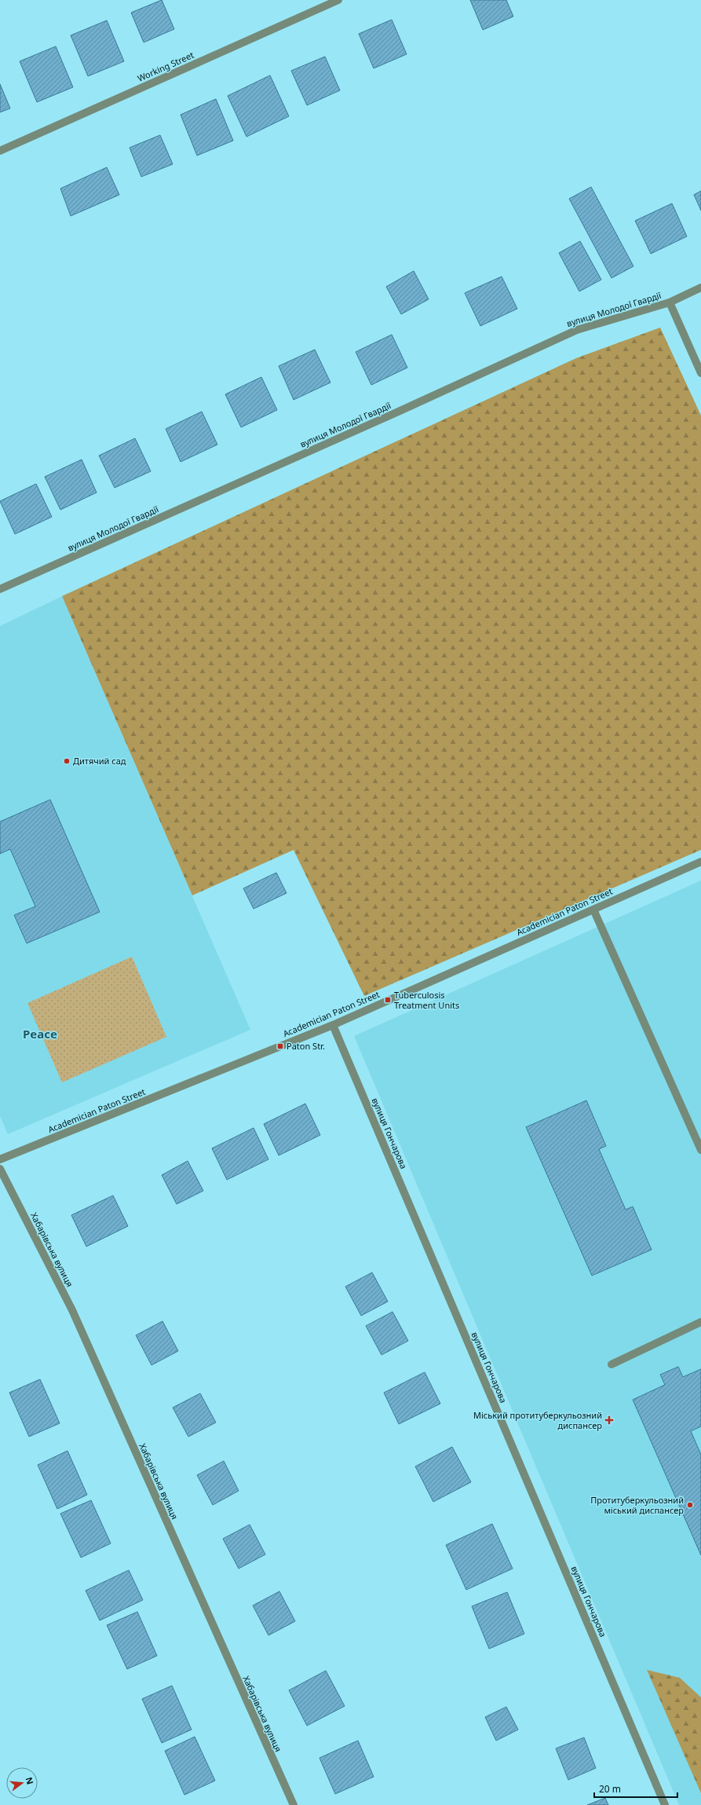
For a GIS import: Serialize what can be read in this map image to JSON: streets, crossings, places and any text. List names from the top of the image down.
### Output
{
  "streets": {
    "street": [
      "Working Street",
      "вулиця Молодої Гвардії",
      "Academician Paton Street",
      "вулиця Гончарова",
      "Хабарівська вулиця"
    ]
  },
  "crossings": [
    ["Academician Paton Street", "вулиця Гончарова"]
  ],
  "districts": ["Peace"],
  "places": {
    "other": ["Дитячий сад", "Протитуберкульозний міський диспансер"],
    "transit": ["Tuberculosis Treatment Units", "Paton Str."],
    "health": ["Міський протитуберкульозний диспансер"]
  },
  "scale_bar": "20 m",
  "north": "right"
}
